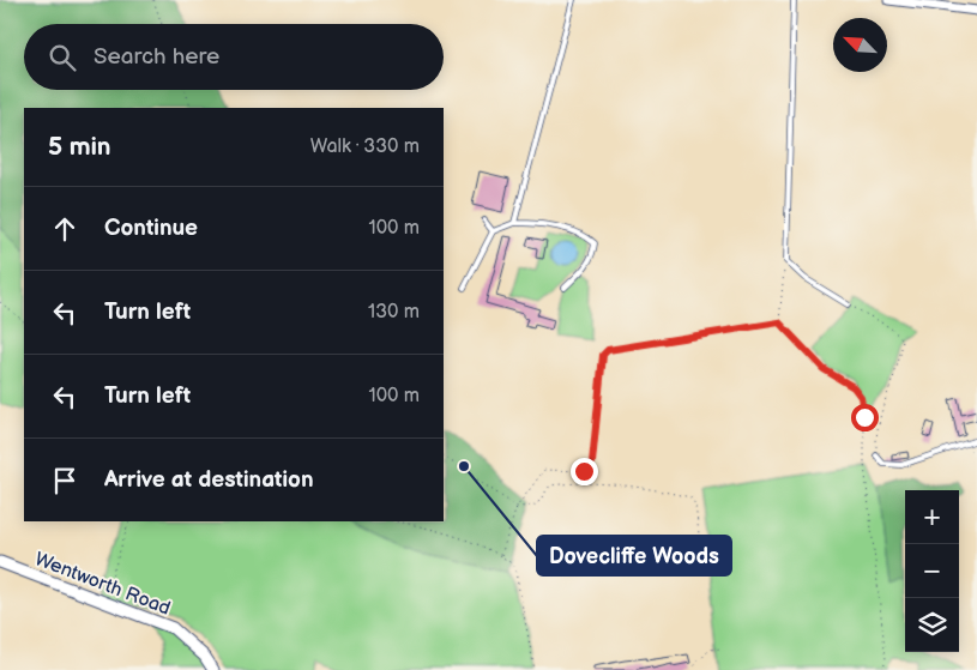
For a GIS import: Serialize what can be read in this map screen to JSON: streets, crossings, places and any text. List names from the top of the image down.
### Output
{
  "streets": {
    "street": ["Wentworth Road"]
  },
  "places": ["Dovecliffe Woods"],
  "north": "top left",
  "page": {
    "search": "Search here",
    "heading": ["5 min", "Walk · 330 m"],
    "list": [
      ["Continue", "100 m"],
      ["Turn left", "130 m"],
      ["Turn left", "100 m"],
      "Arrive at destination"
    ],
    "map_buttons": ["+", "−"]
  }
}
